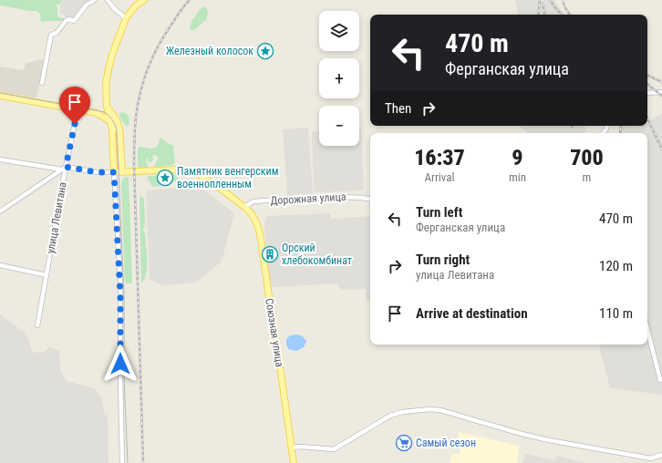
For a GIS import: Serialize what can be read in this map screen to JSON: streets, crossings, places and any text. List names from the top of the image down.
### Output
{
  "streets": {
    "main road": ["Союзная улица"],
    "street": ["Дорожная улица", "улица Левитана"]
  },
  "crossings": [
    ["Дорожная улица", "Союзная улица"]
  ],
  "places": {
    "place": ["Железный колосок", "Памятник венгерским военнопленным"],
    "building": ["Орский хлебокомбинат"],
    "supermarket": ["Самый сезон"]
  },
  "page": {
    "map_buttons": ["+", "−"],
    "turn": ["470 m", "Ферганская улица"],
    "then": "Then",
    "eta": [
      "16:37",
      "Arrival",
      "9",
      "min",
      "700",
      "m"
    ],
    "list": [
      {
        "name": "Turn left",
        "note": "Ферганская улица",
        "value": "470 m"
      },
      {
        "name": "Turn right",
        "note": "улица Левитана",
        "value": "120 m"
      },
      {
        "name": "Arrive at destination",
        "value": "110 m"
      }
    ]
  }
}
